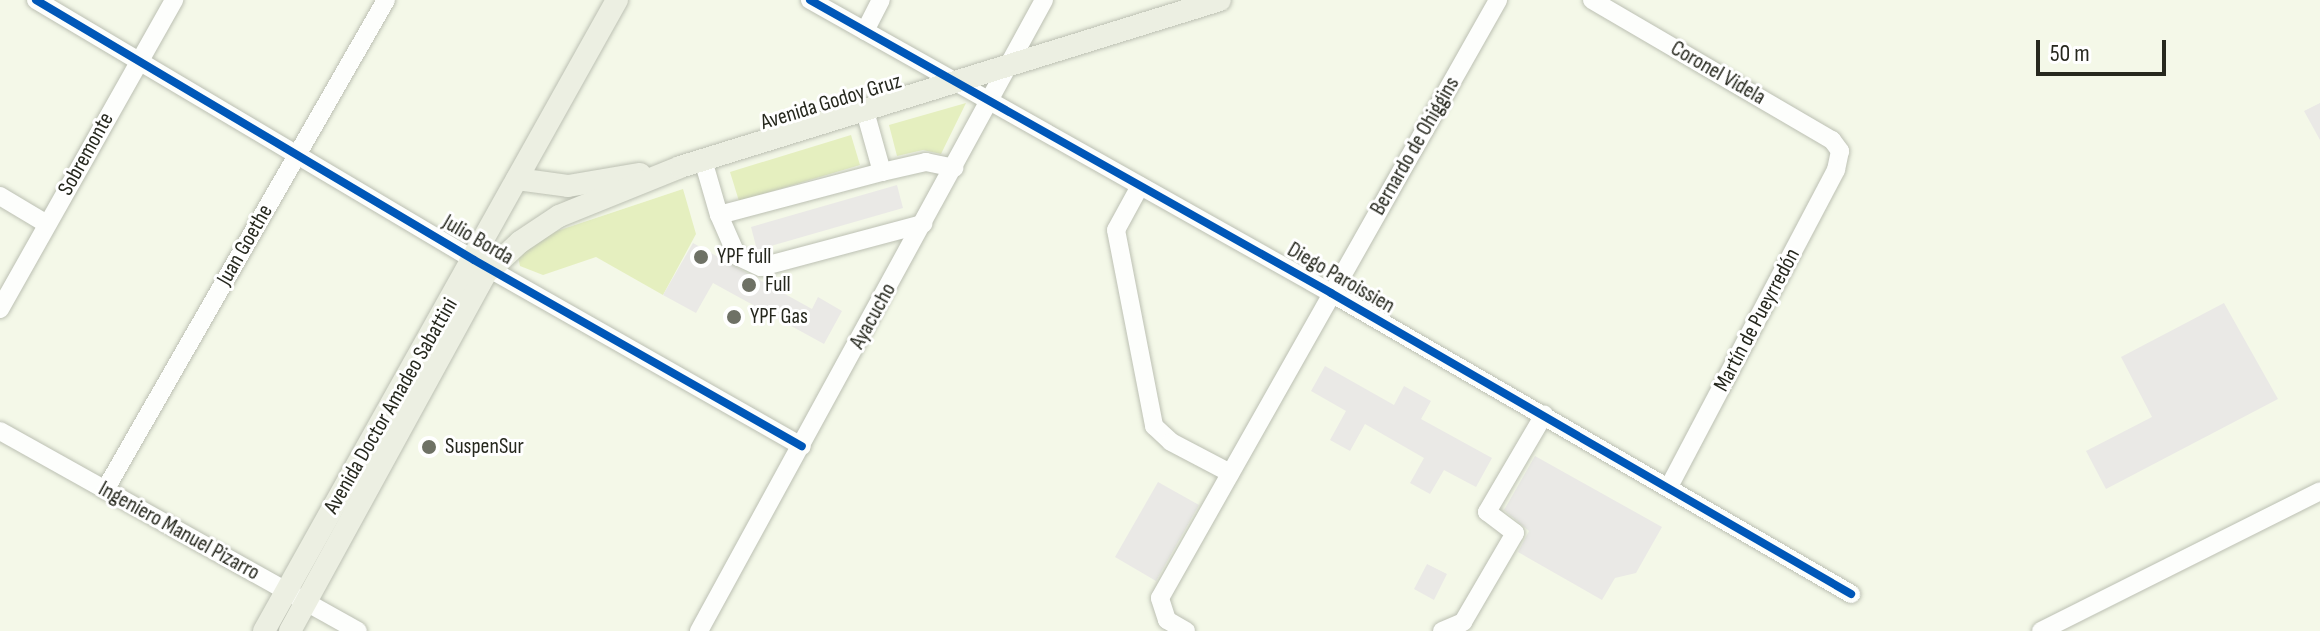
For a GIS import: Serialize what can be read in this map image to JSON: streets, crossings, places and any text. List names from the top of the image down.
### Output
{
  "streets": {
    "main road": ["Avenida Godoy Gruz", "Avenida Doctor Amadeo Sabattini"],
    "street": [
      "Coronel Videla",
      "Bernardo de Ohiggins",
      "Sobremonte",
      "Julio Borda",
      "Juan Goethe",
      "Diego Paroissien",
      "Ayacucho",
      "Martín de Pueyrredón",
      "Ingeniero Manuel Pizarro"
    ]
  },
  "crossings": [
    ["Coronel Videla", "Martín de Pueyrredón"],
    ["Avenida Godoy Gruz", "Julio Borda"],
    ["Avenida Godoy Gruz", "Diego Paroissien"],
    ["Avenida Godoy Gruz", "Ayacucho"],
    ["Avenida Godoy Gruz", "Avenida Doctor Amadeo Sabattini"],
    ["Bernardo de Ohiggins", "Diego Paroissien"],
    ["Sobremonte", "Julio Borda"],
    ["Julio Borda", "Juan Goethe"],
    ["Julio Borda", "Ayacucho"],
    ["Julio Borda", "Avenida Doctor Amadeo Sabattini"],
    ["Juan Goethe", "Ingeniero Manuel Pizarro"],
    ["Diego Paroissien", "Ayacucho"],
    ["Diego Paroissien", "Martín de Pueyrredón"],
    ["Avenida Doctor Amadeo Sabattini", "Ingeniero Manuel Pizarro"]
  ],
  "places": [
    "YPF full",
    "Full",
    "YPF Gas",
    "SuspenSur"
  ],
  "scale_bar": "50 m"
}
